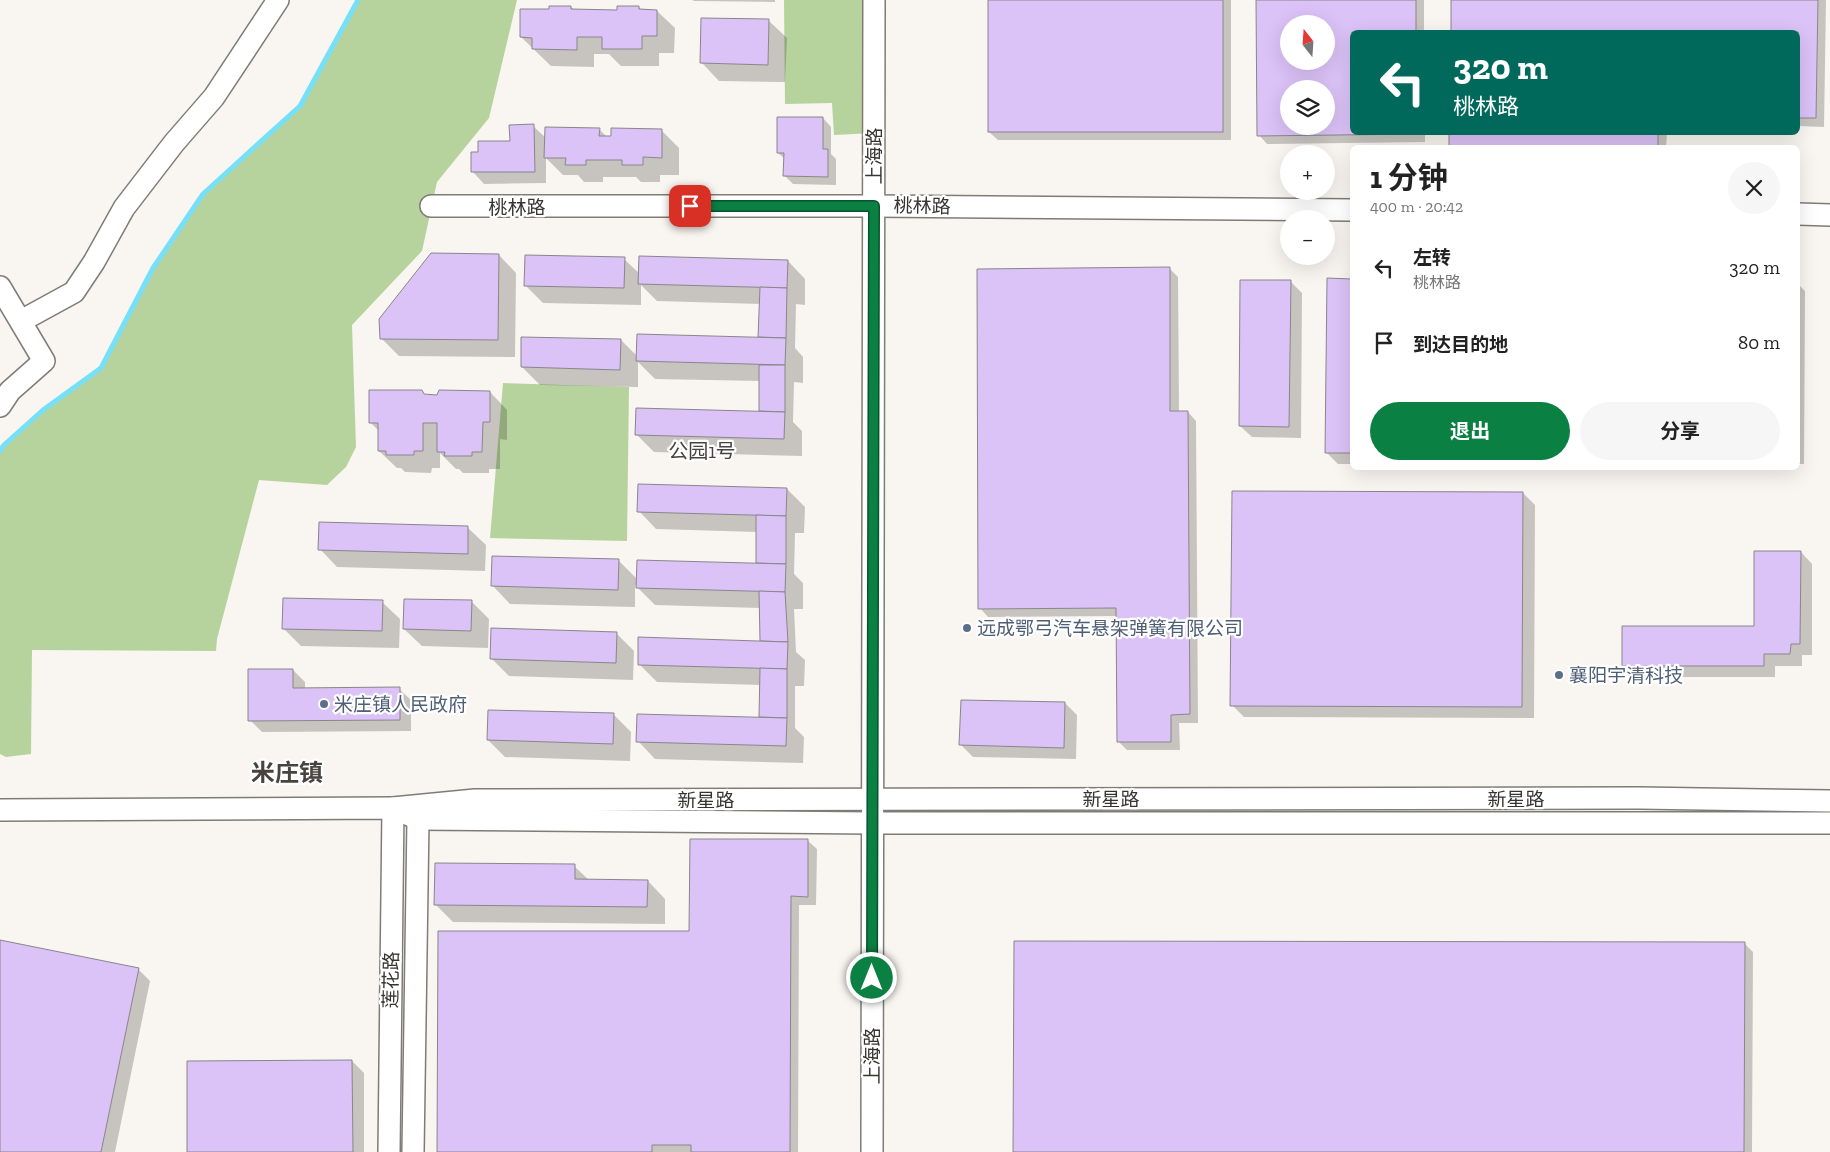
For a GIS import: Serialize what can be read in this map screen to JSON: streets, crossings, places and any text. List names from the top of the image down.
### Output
{
  "streets": {
    "street": [
      "上海路",
      "桃林路",
      "新星路",
      "莲花路"
    ]
  },
  "crossings": [
    ["上海路", "桃林路"],
    ["上海路", "新星路"],
    ["新星路", "莲花路"]
  ],
  "districts": ["公园1号", "米庄镇"],
  "places": ["远成鄂弓汽车悬架弹簧有限公司", "襄阳宇清科技", "米庄镇人民政府"],
  "north": "top",
  "page": {
    "map_buttons": ["+", "−"],
    "turn": ["320 m", "桃林路"],
    "heading": ["1 分钟", "400 m · 20:42"],
    "list": [
      {
        "name": "左转",
        "note": "桃林路",
        "value": "320 m"
      },
      {
        "name": "到达目的地",
        "value": "80 m"
      }
    ],
    "buttons": ["退出", "分享"]
  }
}
